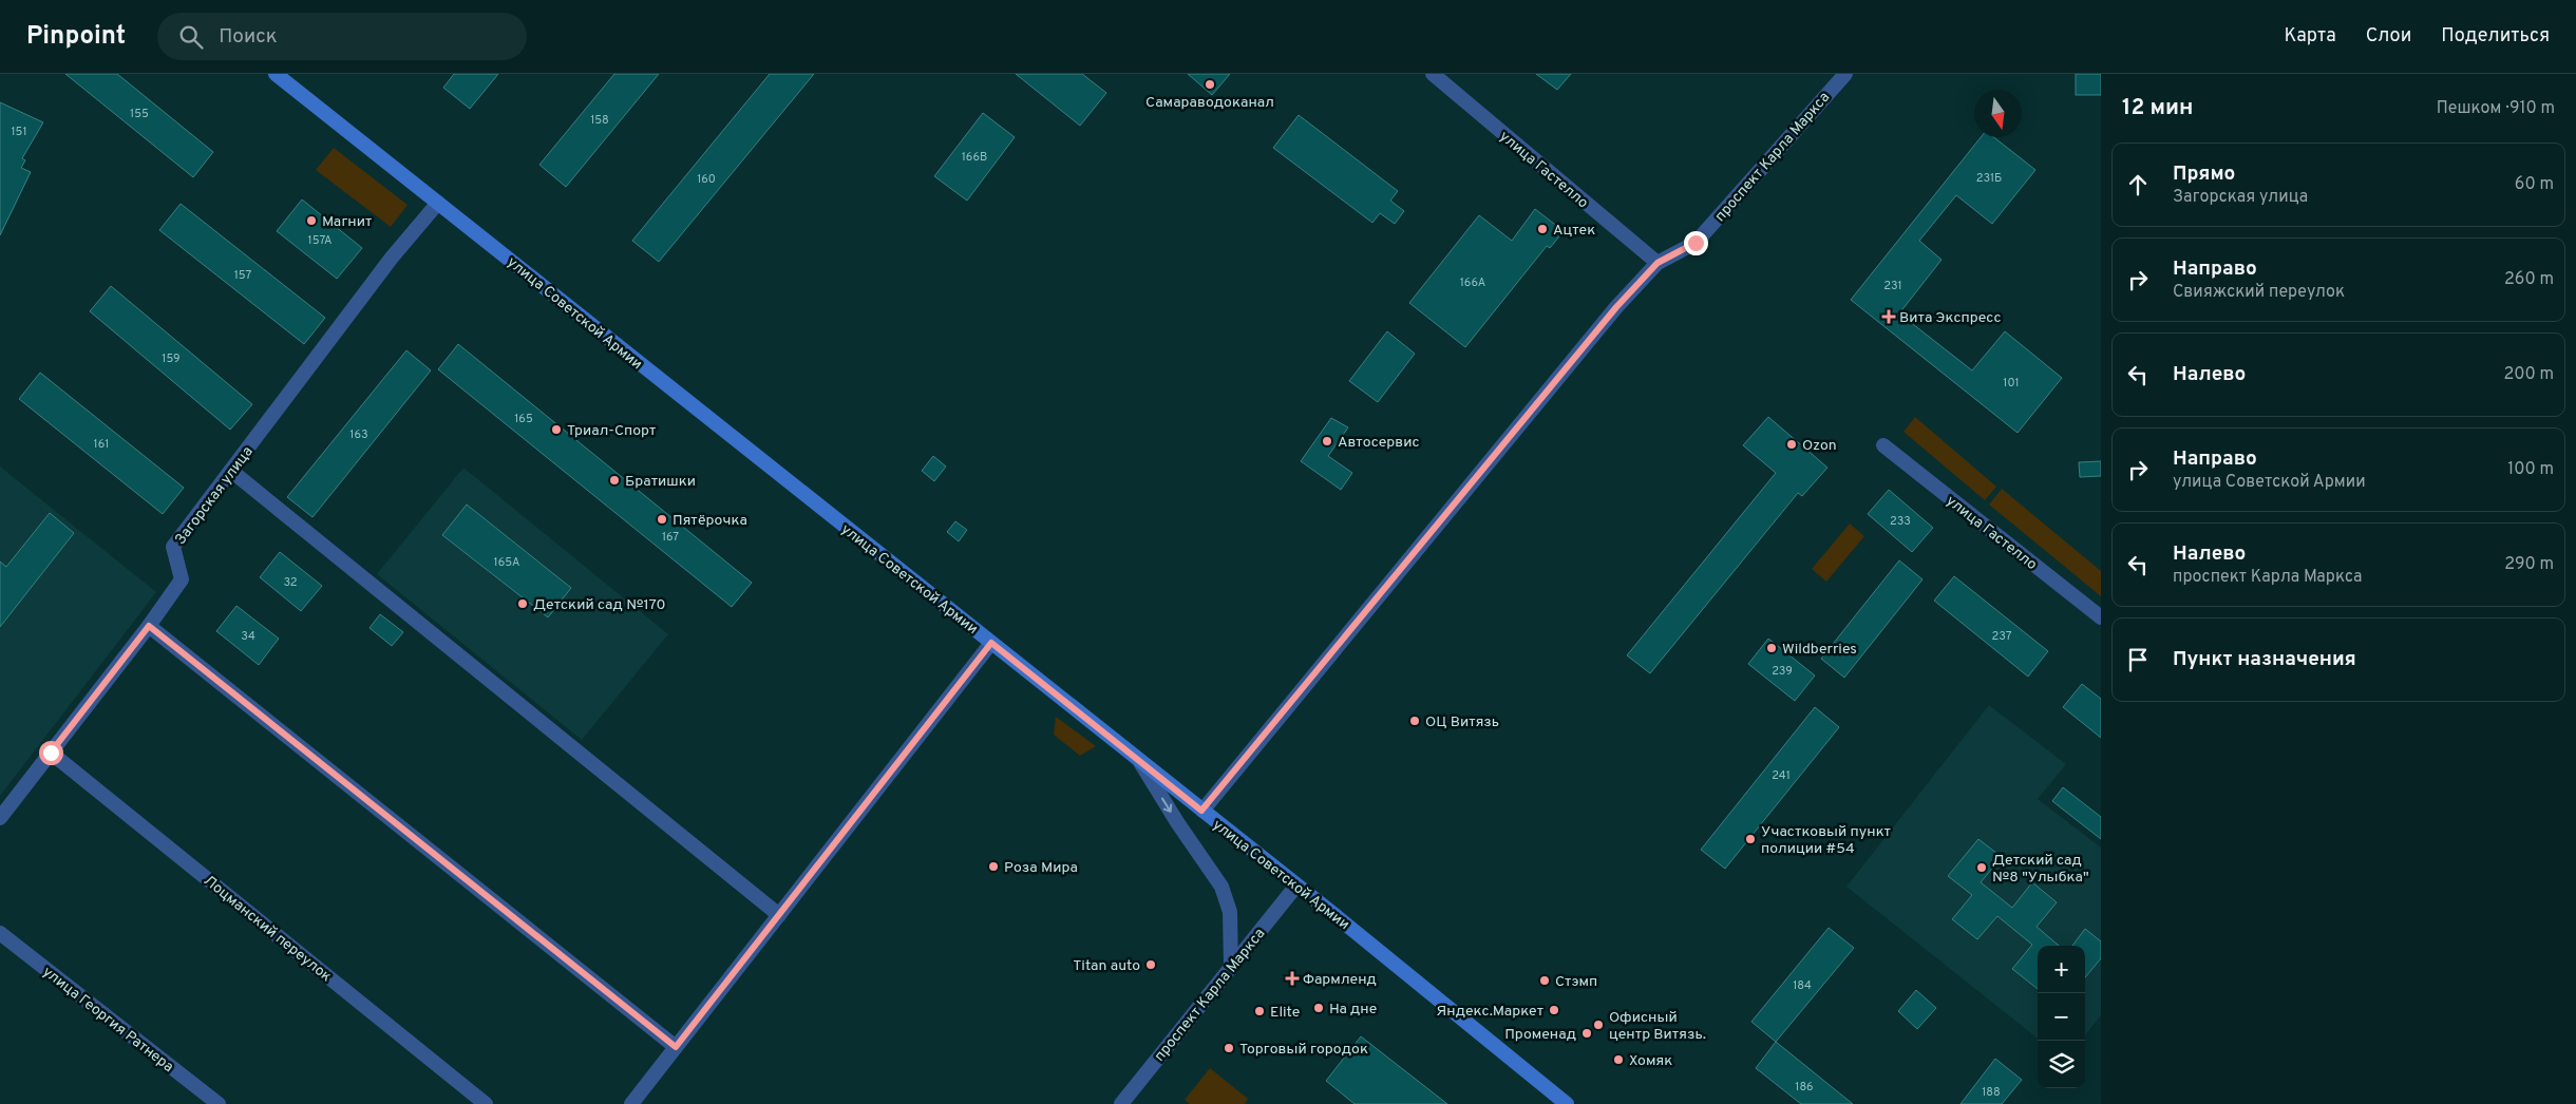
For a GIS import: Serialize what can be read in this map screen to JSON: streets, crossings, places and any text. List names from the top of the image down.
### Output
{
  "streets": {
    "main road": ["улица Советской Армии"],
    "street": [
      "проспект Карла Маркса",
      "улица Гастелло",
      "Загорская улица",
      "Лоцманский переулок",
      "улица Георгия Ратнера"
    ]
  },
  "crossings": [
    ["проспект Карла Маркса", "улица Гастелло"],
    ["проспект Карла Маркса", "улица Советской Армии"],
    ["улица Советской Армии", "Загорская улица"],
    ["Загорская улица", "Лоцманский переулок"]
  ],
  "places": {
    "other": [
      "Самараводоканал",
      "Магнит",
      "Ацтек",
      "Триал-Спорт",
      "Автосервис",
      "Ozon",
      "Братишки",
      "Пятёрочка",
      "Детский сад №170",
      "Wildberries",
      "ОЦ Витязь",
      "Участковый пункт полиции #54",
      "Роза Мира",
      "Детский сад №8 \"Улыбка\"",
      "Titan auto",
      "Стэмп",
      "На дне",
      "Яндекс.Маркет",
      "Elite",
      "Офисный центр Витязь.",
      "Променад",
      "Торговый городок",
      "Хомяк"
    ],
    "health": ["Вита Экспресс", "Фармленд"]
  },
  "house_numbers": [
    "155",
    "158",
    "151",
    "166В",
    "231Б",
    "160",
    "157А",
    "157",
    "166А",
    "231",
    "159",
    "101",
    "165",
    "163",
    "161",
    "233",
    "167",
    "165А",
    "32",
    "34",
    "237",
    "239",
    "241",
    "184",
    "186",
    "188"
  ],
  "north": "bottom",
  "page": {
    "header": "Pinpoint",
    "search": "Поиск",
    "nav": ["Карта", "Слои", "Поделиться"],
    "heading": ["12 мин", "Пешком · 910 m"],
    "list": [
      ["Прямо", "Загорская улица", "60 m"],
      ["Направо", "Свияжский переулок", "260 m"],
      ["Налево", "200 m"],
      ["Направо", "улица Советской Армии", "100 m"],
      ["Налево", "проспект Карла Маркса", "290 m"],
      "Пункт назначения"
    ],
    "map_buttons": ["+", "−"]
  }
}
